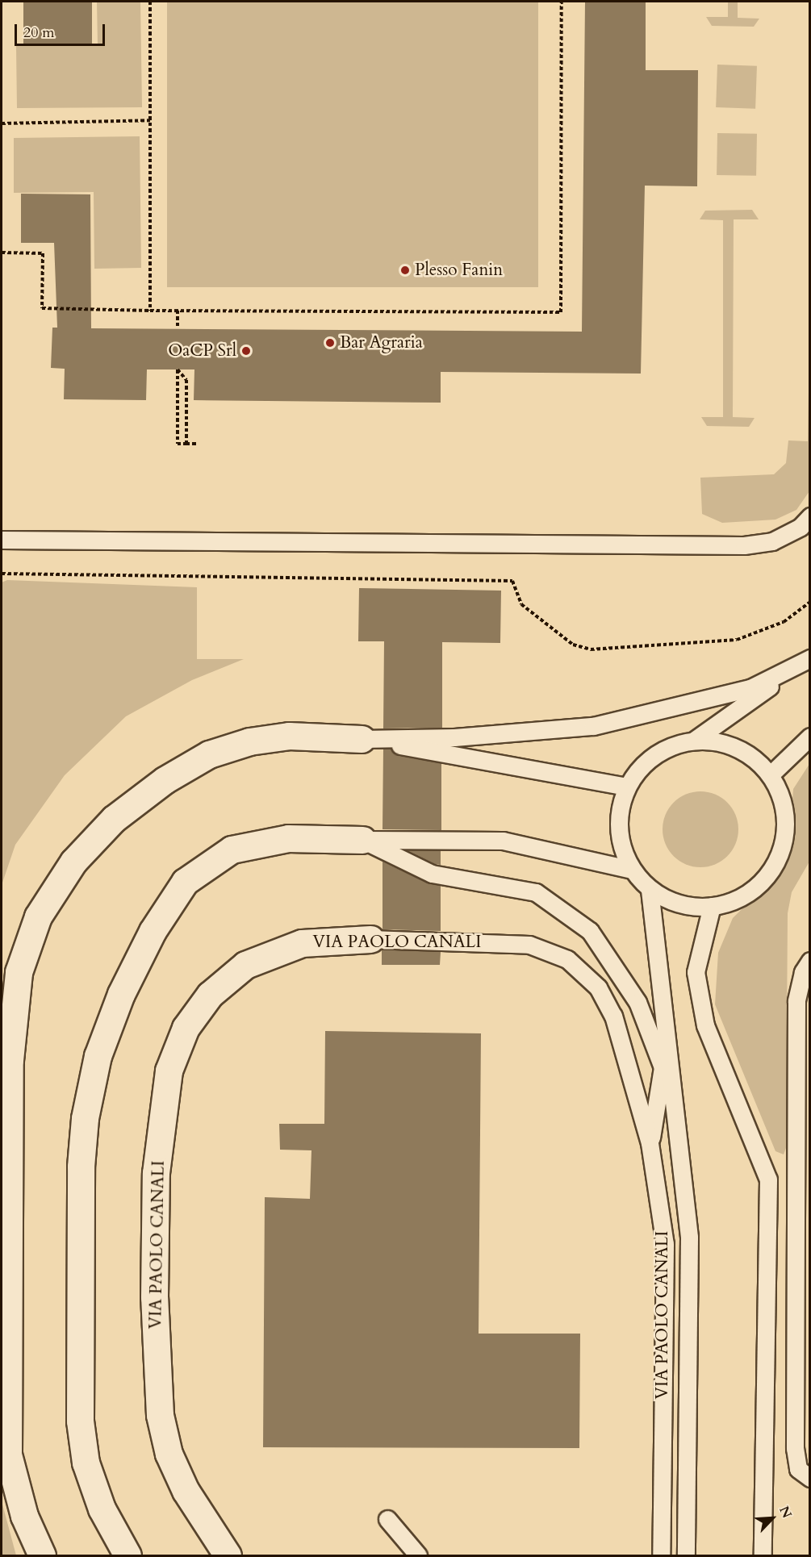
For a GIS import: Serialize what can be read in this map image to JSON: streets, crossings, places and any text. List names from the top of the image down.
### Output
{
  "streets": {
    "street": ["VIA PAOLO CANALI"]
  },
  "places": ["Plesso Fanin", "Bar Agraria", "OaCP Srl"],
  "scale_bar": "20 m",
  "north": "top right"
}
